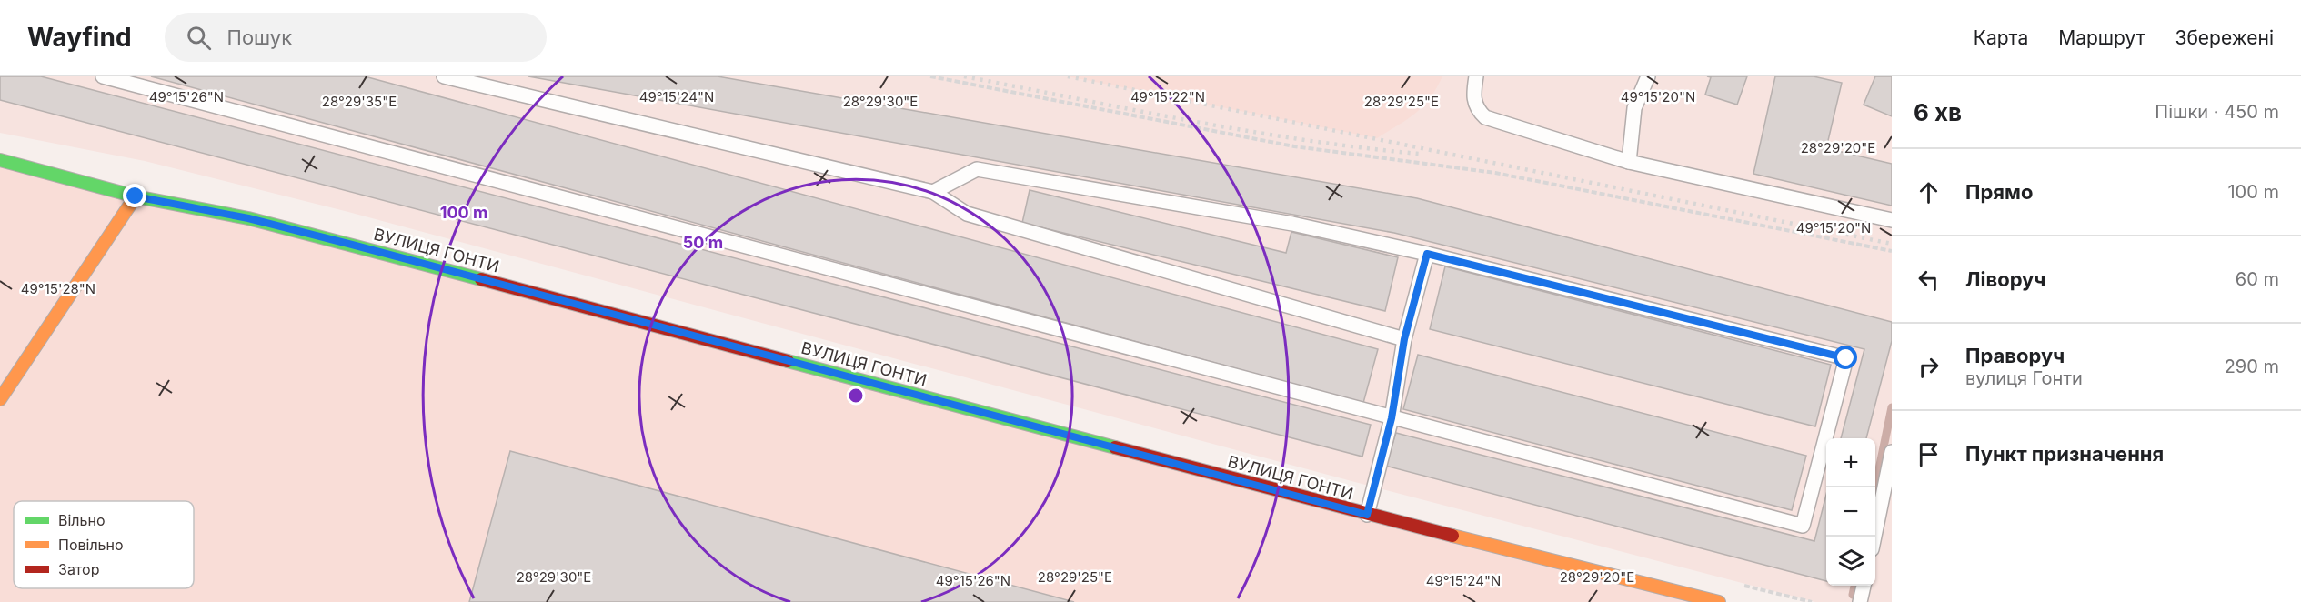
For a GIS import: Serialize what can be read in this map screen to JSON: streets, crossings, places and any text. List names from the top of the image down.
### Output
{
  "streets": {
    "street": ["ВУЛИЦЯ ГОНТИ"]
  },
  "legend": ["Вільно", "Повільно", "Затор"],
  "page": {
    "header": "Wayfind",
    "search": "Пошук",
    "nav": ["Карта", "Маршрут", "Збережені"],
    "heading": ["6 хв", "Пішки · 450 m"],
    "list": [
      ["Прямо", "100 m"],
      ["Ліворуч", "60 m"],
      ["Праворуч", "вулиця Гонти", "290 m"],
      "Пункт призначення"
    ],
    "map_buttons": ["+", "−"]
  },
  "coordinates": [
    "49°15'26\"N",
    "49°15'24\"N",
    "49°15'22\"N",
    "49°15'20\"N",
    "28°29'35\"E",
    "28°29'30\"E",
    "28°29'25\"E",
    "28°29'20\"E",
    "49°15'28\"N"
  ],
  "rings": ["100 m", "50 m"]
}
